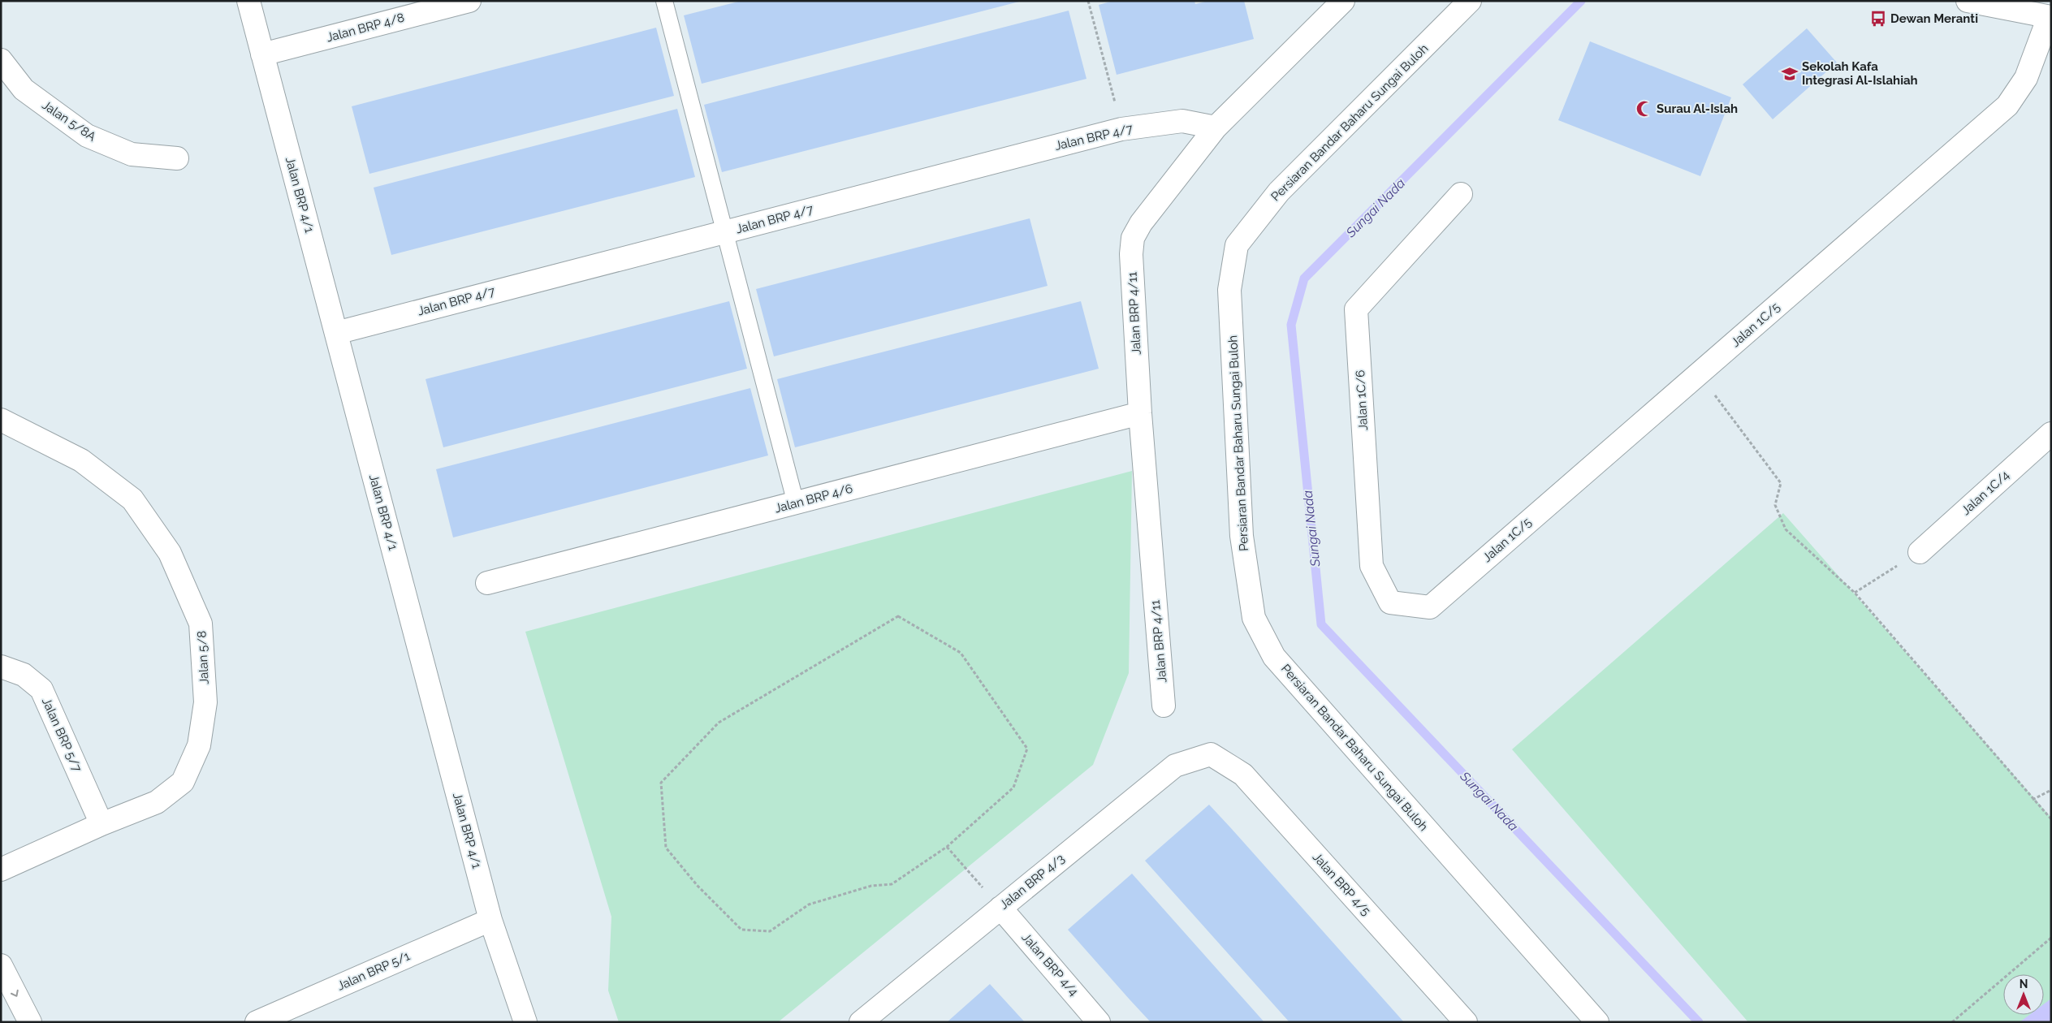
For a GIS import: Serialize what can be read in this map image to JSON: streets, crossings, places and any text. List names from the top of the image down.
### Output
{
  "streets": {
    "street": [
      "Jalan BRP 4/8",
      "Jalan 5/8A",
      "Persiaran Bandar Baharu Sungai Buloh",
      "Jalan BRP 4/7",
      "Jalan BRP 4/1",
      "Jalan BRP 4/11",
      "Jalan 1C/5",
      "Jalan 1C/6",
      "Jalan 1C/4",
      "Jalan BRP 4/6",
      "Jalan 5/8",
      "Jalan BRP 5/7",
      "Jalan BRP 4/3",
      "Jalan BRP 4/5",
      "Jalan BRP 4/4",
      "Jalan BRP 5/1"
    ]
  },
  "crossings": [
    ["Jalan BRP 4/8", "Jalan BRP 4/1"],
    ["Jalan BRP 4/7", "Jalan BRP 4/1"],
    ["Jalan BRP 4/7", "Jalan BRP 4/11"],
    ["Jalan BRP 4/1", "Jalan BRP 5/1"],
    ["Jalan BRP 4/11", "Jalan BRP 4/6"],
    ["Jalan 1C/5", "Jalan 1C/6"],
    ["Jalan 5/8", "Jalan BRP 5/7"],
    ["Jalan BRP 4/3", "Jalan BRP 4/5"],
    ["Jalan BRP 4/3", "Jalan BRP 4/4"]
  ],
  "water": ["Sungai Nada"],
  "places": {
    "bus stop": ["Dewan Meranti"],
    "school or university": ["Sekolah Kafa Integrasi Al-Islahiah"],
    "mosque": ["Surau Al-Islah"]
  },
  "north": "top"
}
